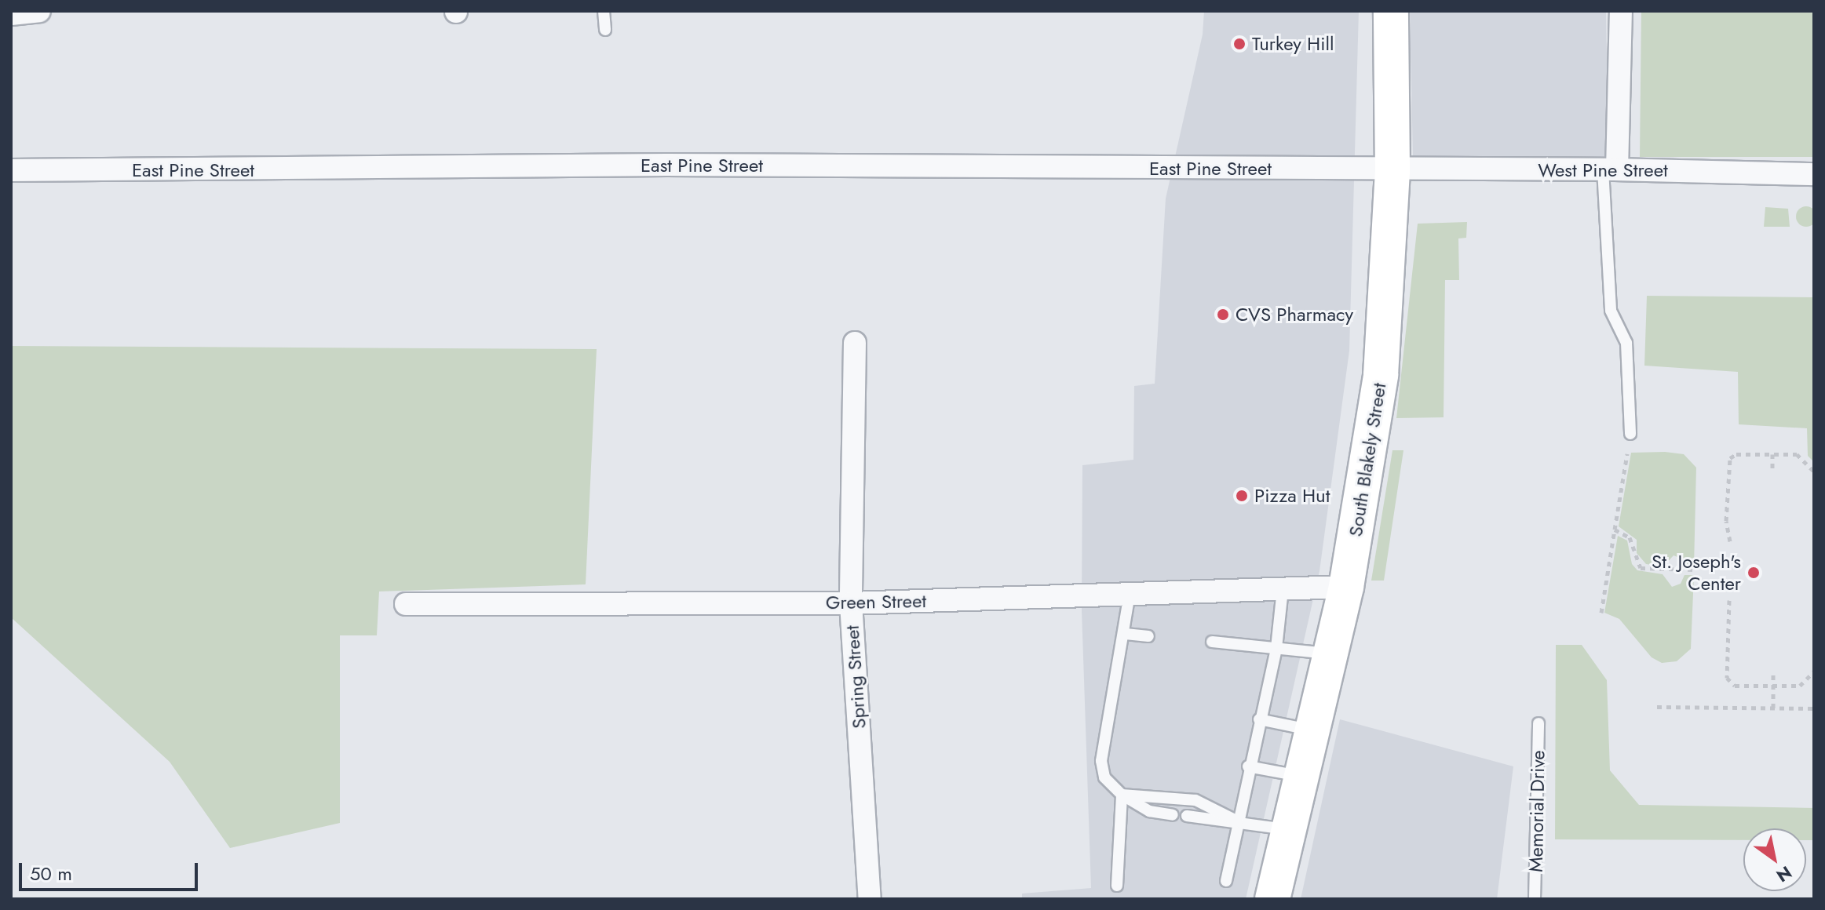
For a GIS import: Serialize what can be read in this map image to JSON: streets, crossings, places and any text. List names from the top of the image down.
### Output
{
  "streets": {
    "main road": ["South Blakely Street"],
    "street": [
      "East Pine Street",
      "West Pine Street",
      "Green Street",
      "Spring Street"
    ],
    "lane": ["Memorial Drive"]
  },
  "crossings": [
    ["East Pine Street", "West Pine Street"],
    ["East Pine Street", "South Blakely Street"],
    ["West Pine Street", "South Blakely Street"],
    ["South Blakely Street", "Green Street"],
    ["Green Street", "Spring Street"]
  ],
  "places": [
    "Turkey Hill",
    "CVS Pharmacy",
    "Pizza Hut",
    "St. Joseph's Center"
  ],
  "scale_bar": "50 m",
  "north": "bottom right"
}
